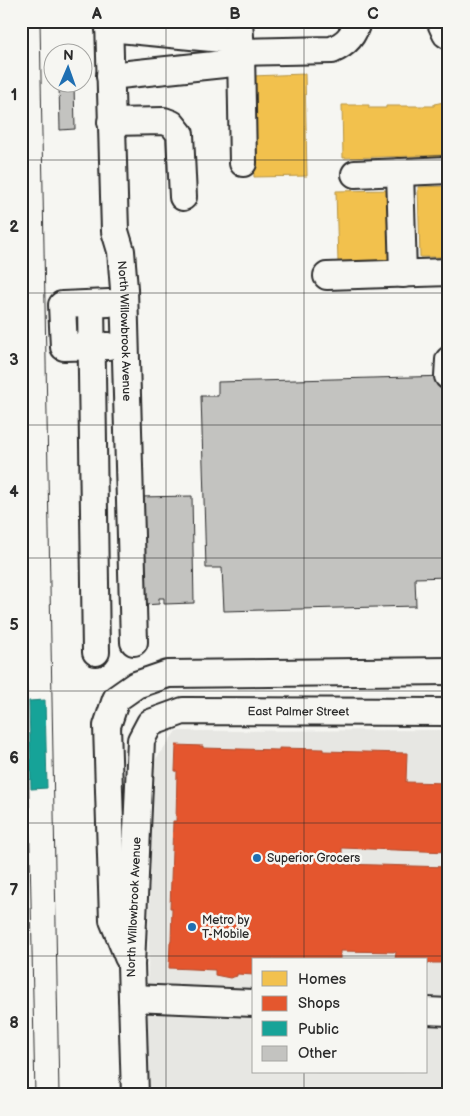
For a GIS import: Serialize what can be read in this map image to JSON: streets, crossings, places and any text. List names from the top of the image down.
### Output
{
  "streets": {
    "street": ["North Willowbrook Avenue", "East Palmer Street"]
  },
  "crossings": [
    ["North Willowbrook Avenue", "East Palmer Street"]
  ],
  "places": ["Superior Grocers", "Metro by T-Mobile"],
  "legend": [
    "Homes",
    "Shops",
    "Public",
    "Other"
  ],
  "north": "top",
  "grid": {
    "columns": ["A", "B", "C"],
    "rows": [
      "1",
      "2",
      "3",
      "4",
      "5",
      "6",
      "7",
      "8"
    ]
  }
}
